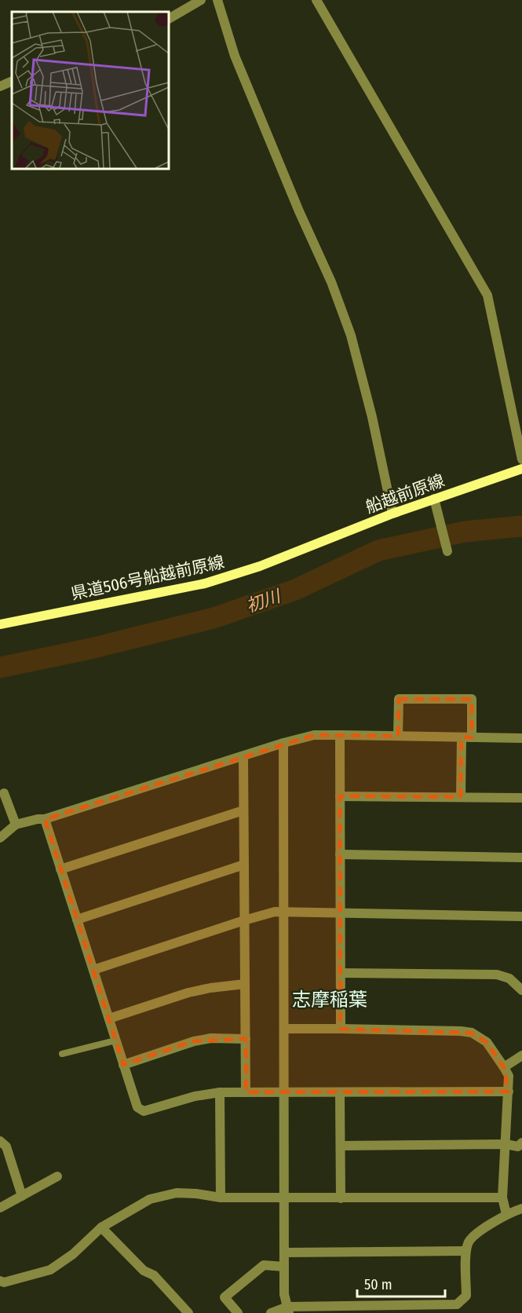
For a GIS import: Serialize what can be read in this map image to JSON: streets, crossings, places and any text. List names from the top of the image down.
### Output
{
  "streets": {
    "main road": ["船越前原線", "県道506号船越前原線"]
  },
  "crossings": [
    ["船越前原線", "県道506号船越前原線"]
  ],
  "districts": ["志摩稲葉"],
  "water": ["初川"],
  "scale_bar": "50 m"
}
